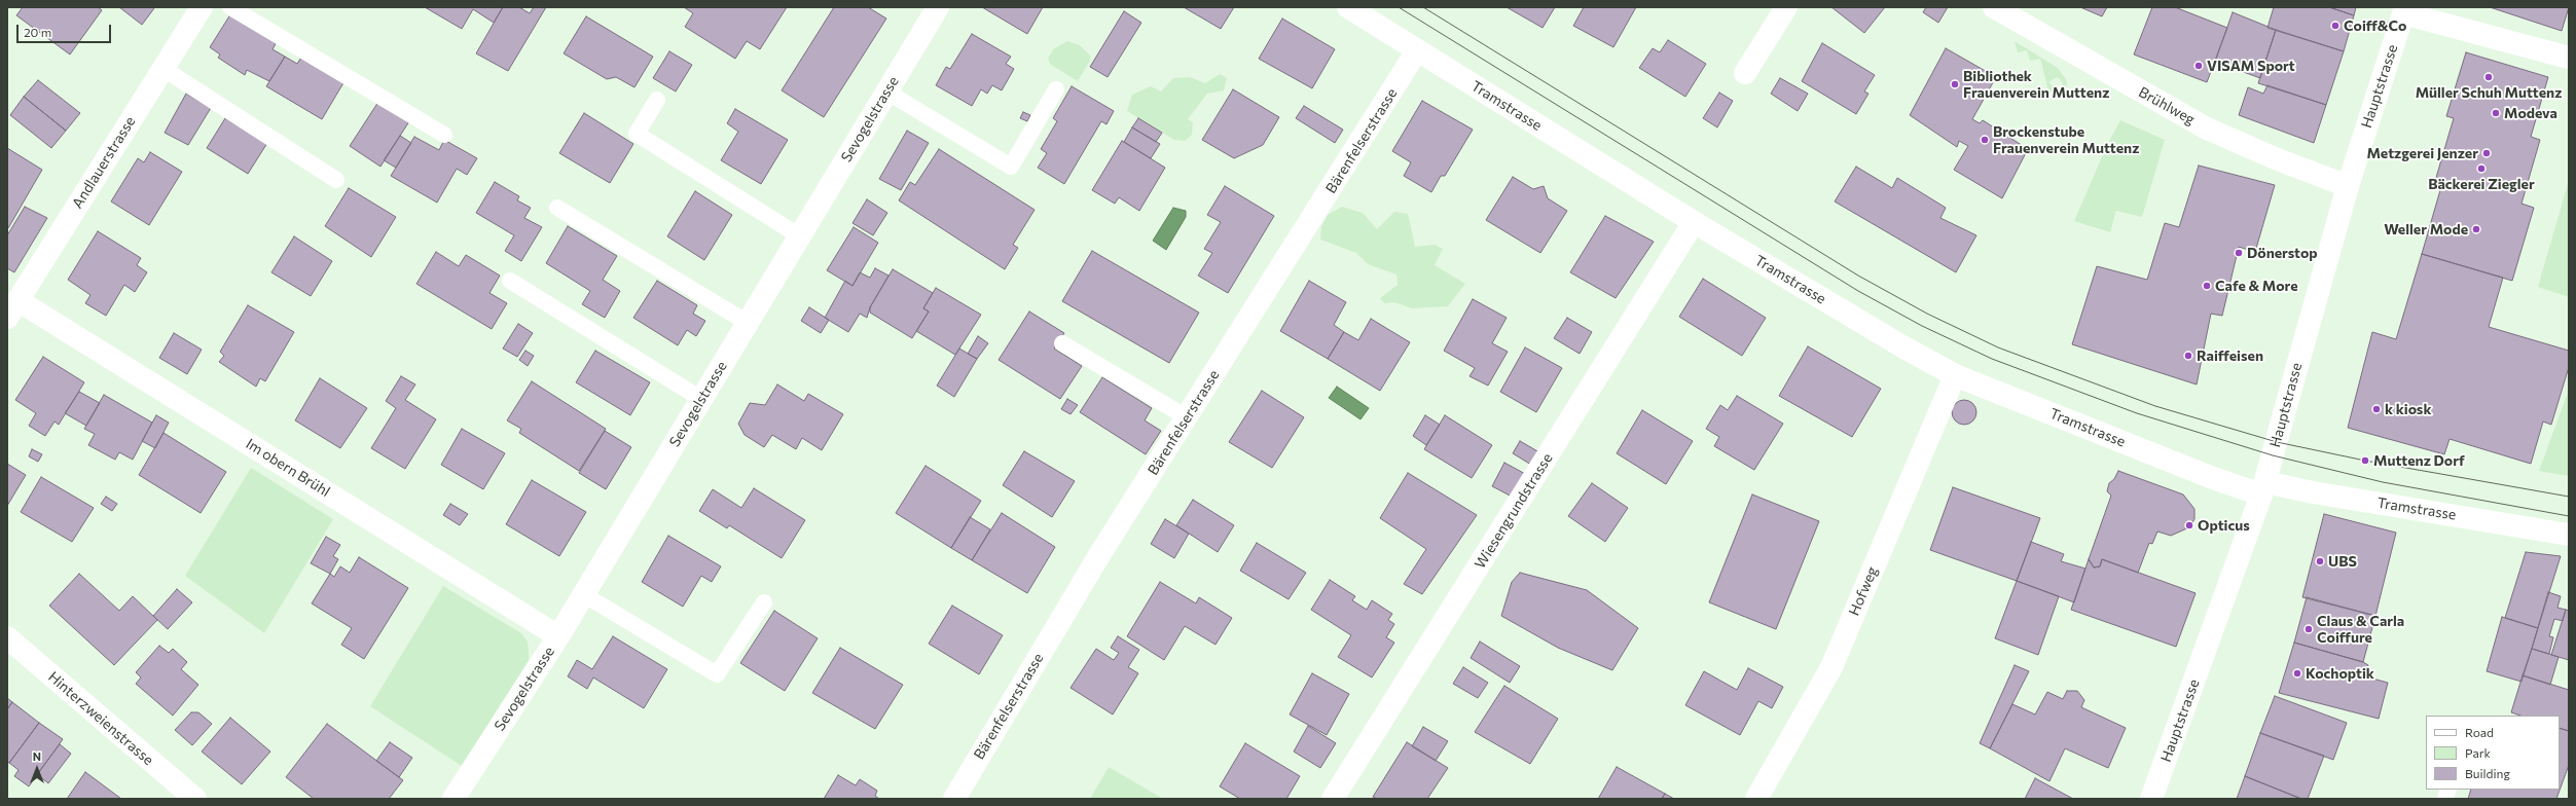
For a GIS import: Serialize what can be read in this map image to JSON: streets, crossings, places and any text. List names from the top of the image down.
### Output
{
  "streets": {
    "street": [
      "Hauptstrasse",
      "Tramstrasse",
      "Brühlweg",
      "Sevogelstrasse",
      "Bärenfelserstrasse",
      "Andlauerstrasse",
      "Im obern Brühl",
      "Wiesengrundstrasse",
      "Hofweg",
      "Hinterzweienstrasse"
    ]
  },
  "crossings": [
    ["Hauptstrasse", "Tramstrasse"],
    ["Hauptstrasse", "Brühlweg"],
    ["Tramstrasse", "Bärenfelserstrasse"],
    ["Tramstrasse", "Wiesengrundstrasse"],
    ["Tramstrasse", "Hofweg"],
    ["Sevogelstrasse", "Im obern Brühl"],
    ["Andlauerstrasse", "Im obern Brühl"]
  ],
  "places": [
    "Coiff&Co",
    "VISAM Sport",
    "Müller Schuh Muttenz",
    "Bibliothek Frauenverein Muttenz",
    "Modeva",
    "Brockenstube Frauenverein Muttenz",
    "Metzgerei Jenzer",
    "Bäckerei Ziegler",
    "Weller Mode",
    "Dönerstop",
    "Cafe & More",
    "Raiffeisen",
    "k kiosk",
    "Muttenz Dorf",
    "Opticus",
    "UBS",
    "Claus & Carla Coiffure",
    "Kochoptik"
  ],
  "legend": ["Road", "Park", "Building"],
  "scale_bar": "20 m",
  "north": "top"
}
